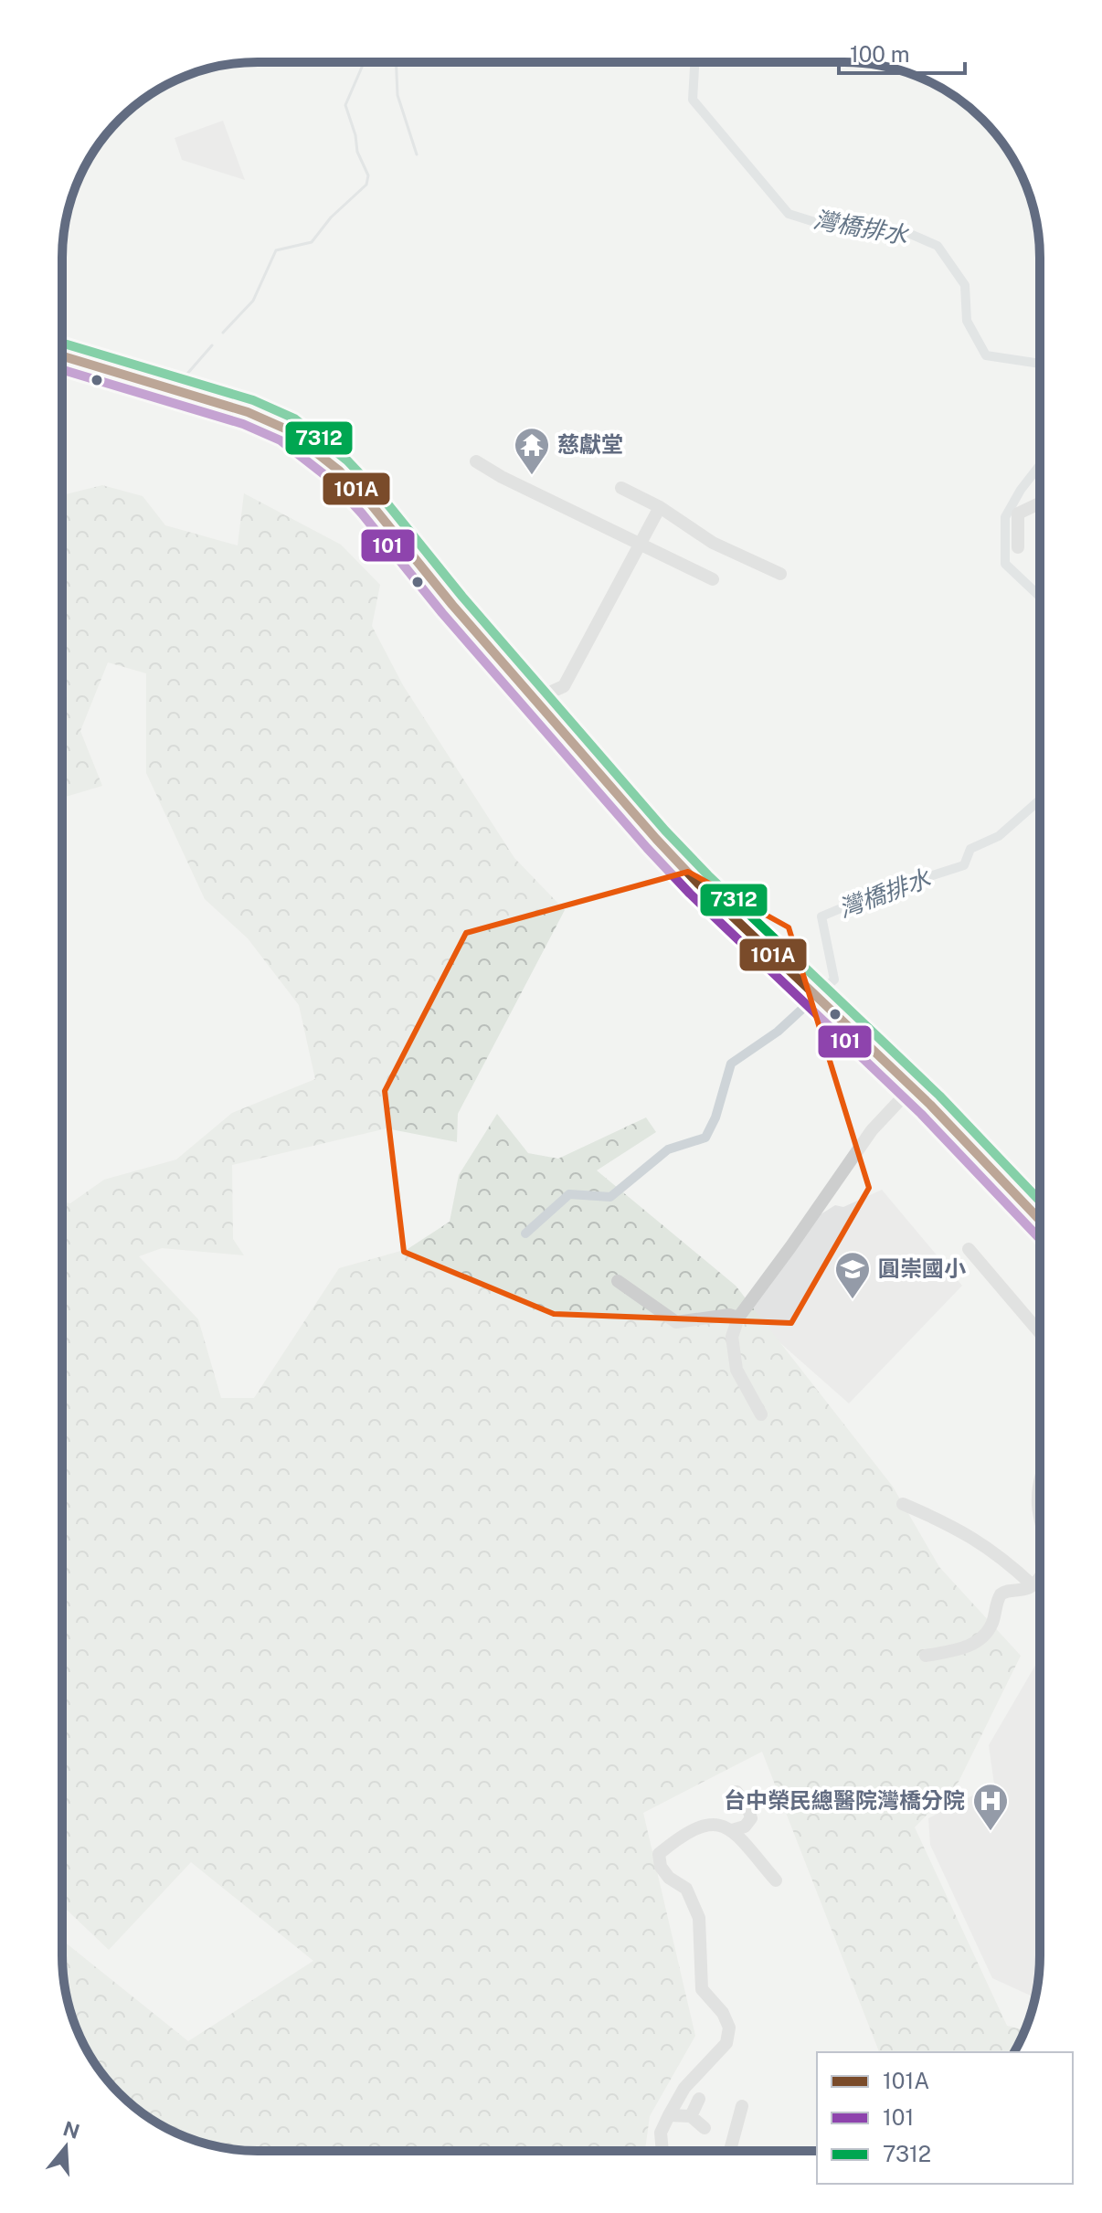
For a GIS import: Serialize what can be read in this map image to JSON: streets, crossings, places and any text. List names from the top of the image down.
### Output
{
  "water": ["灣橋排水"],
  "places": {
    "temple": ["慈獻堂"],
    "school or university": ["圓崇國小"],
    "hospital": ["台中榮民總醫院灣橋分院"]
  },
  "lines": ["transit line 7312", "transit line 101A", "transit line 101"],
  "legend": ["101A", "101", "7312"],
  "scale_bar": "100 m",
  "north": "top"
}
